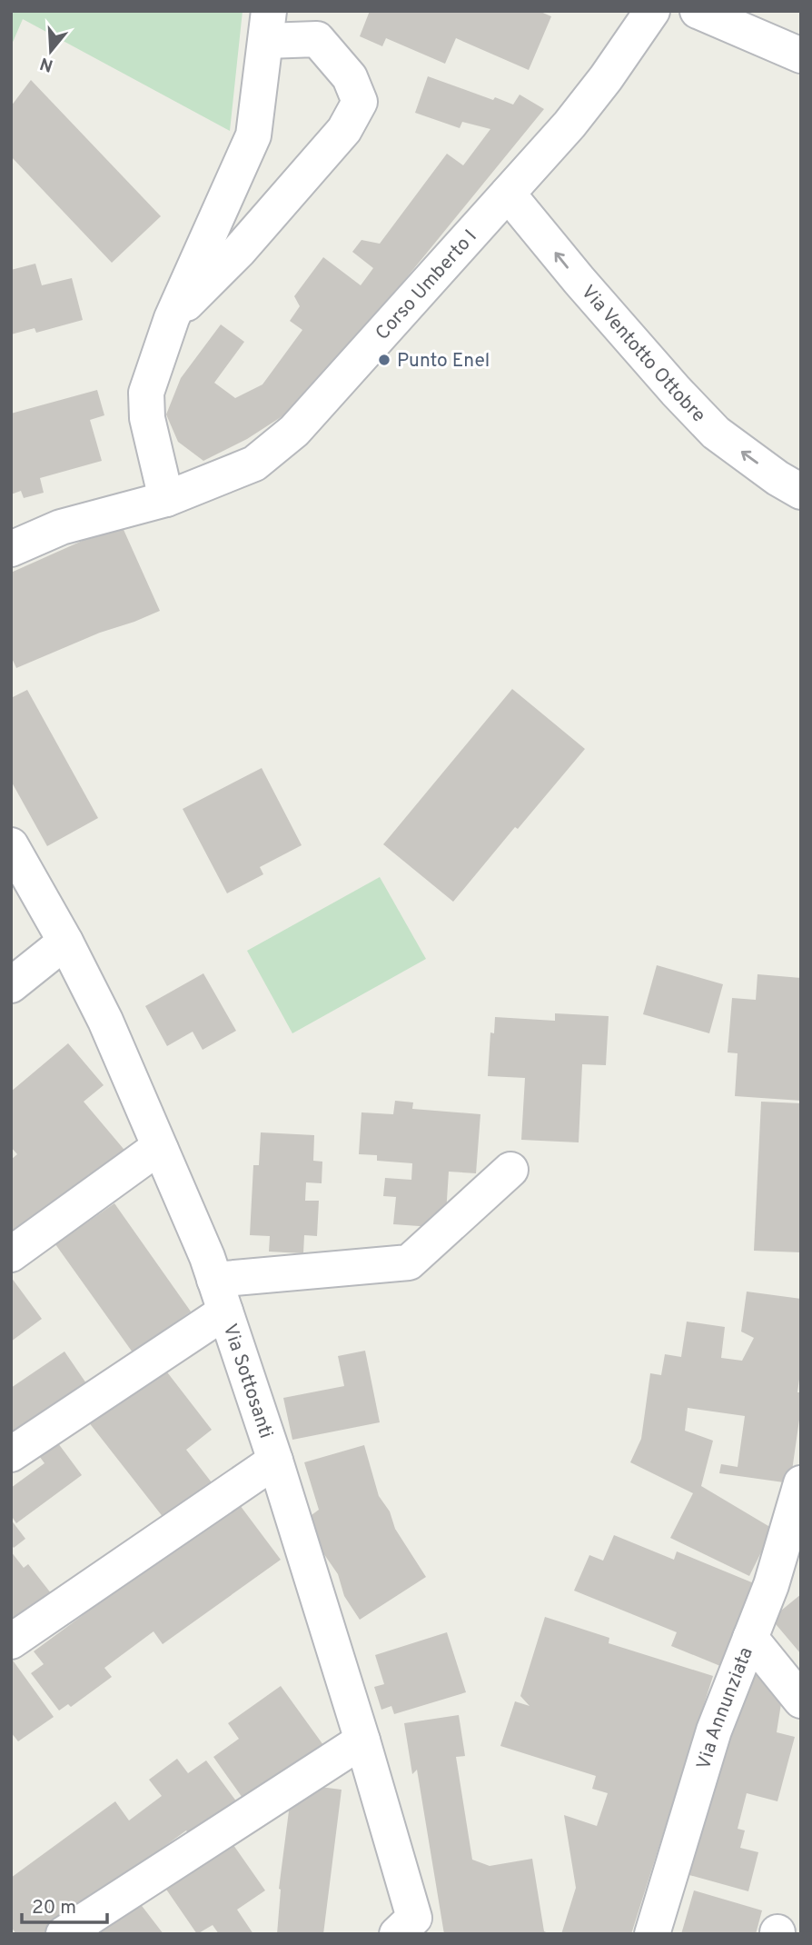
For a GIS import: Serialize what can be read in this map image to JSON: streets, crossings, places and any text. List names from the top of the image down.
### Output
{
  "streets": {
    "street": [
      "Corso Umberto I",
      "Via Ventotto Ottobre",
      "Via Sottosanti",
      "Via Annunziata"
    ]
  },
  "crossings": [
    ["Corso Umberto I", "Via Ventotto Ottobre"]
  ],
  "one_way": ["Via Ventotto Ottobre"],
  "places": ["Punto Enel"],
  "scale_bar": "20 m",
  "north": "bottom"
}
